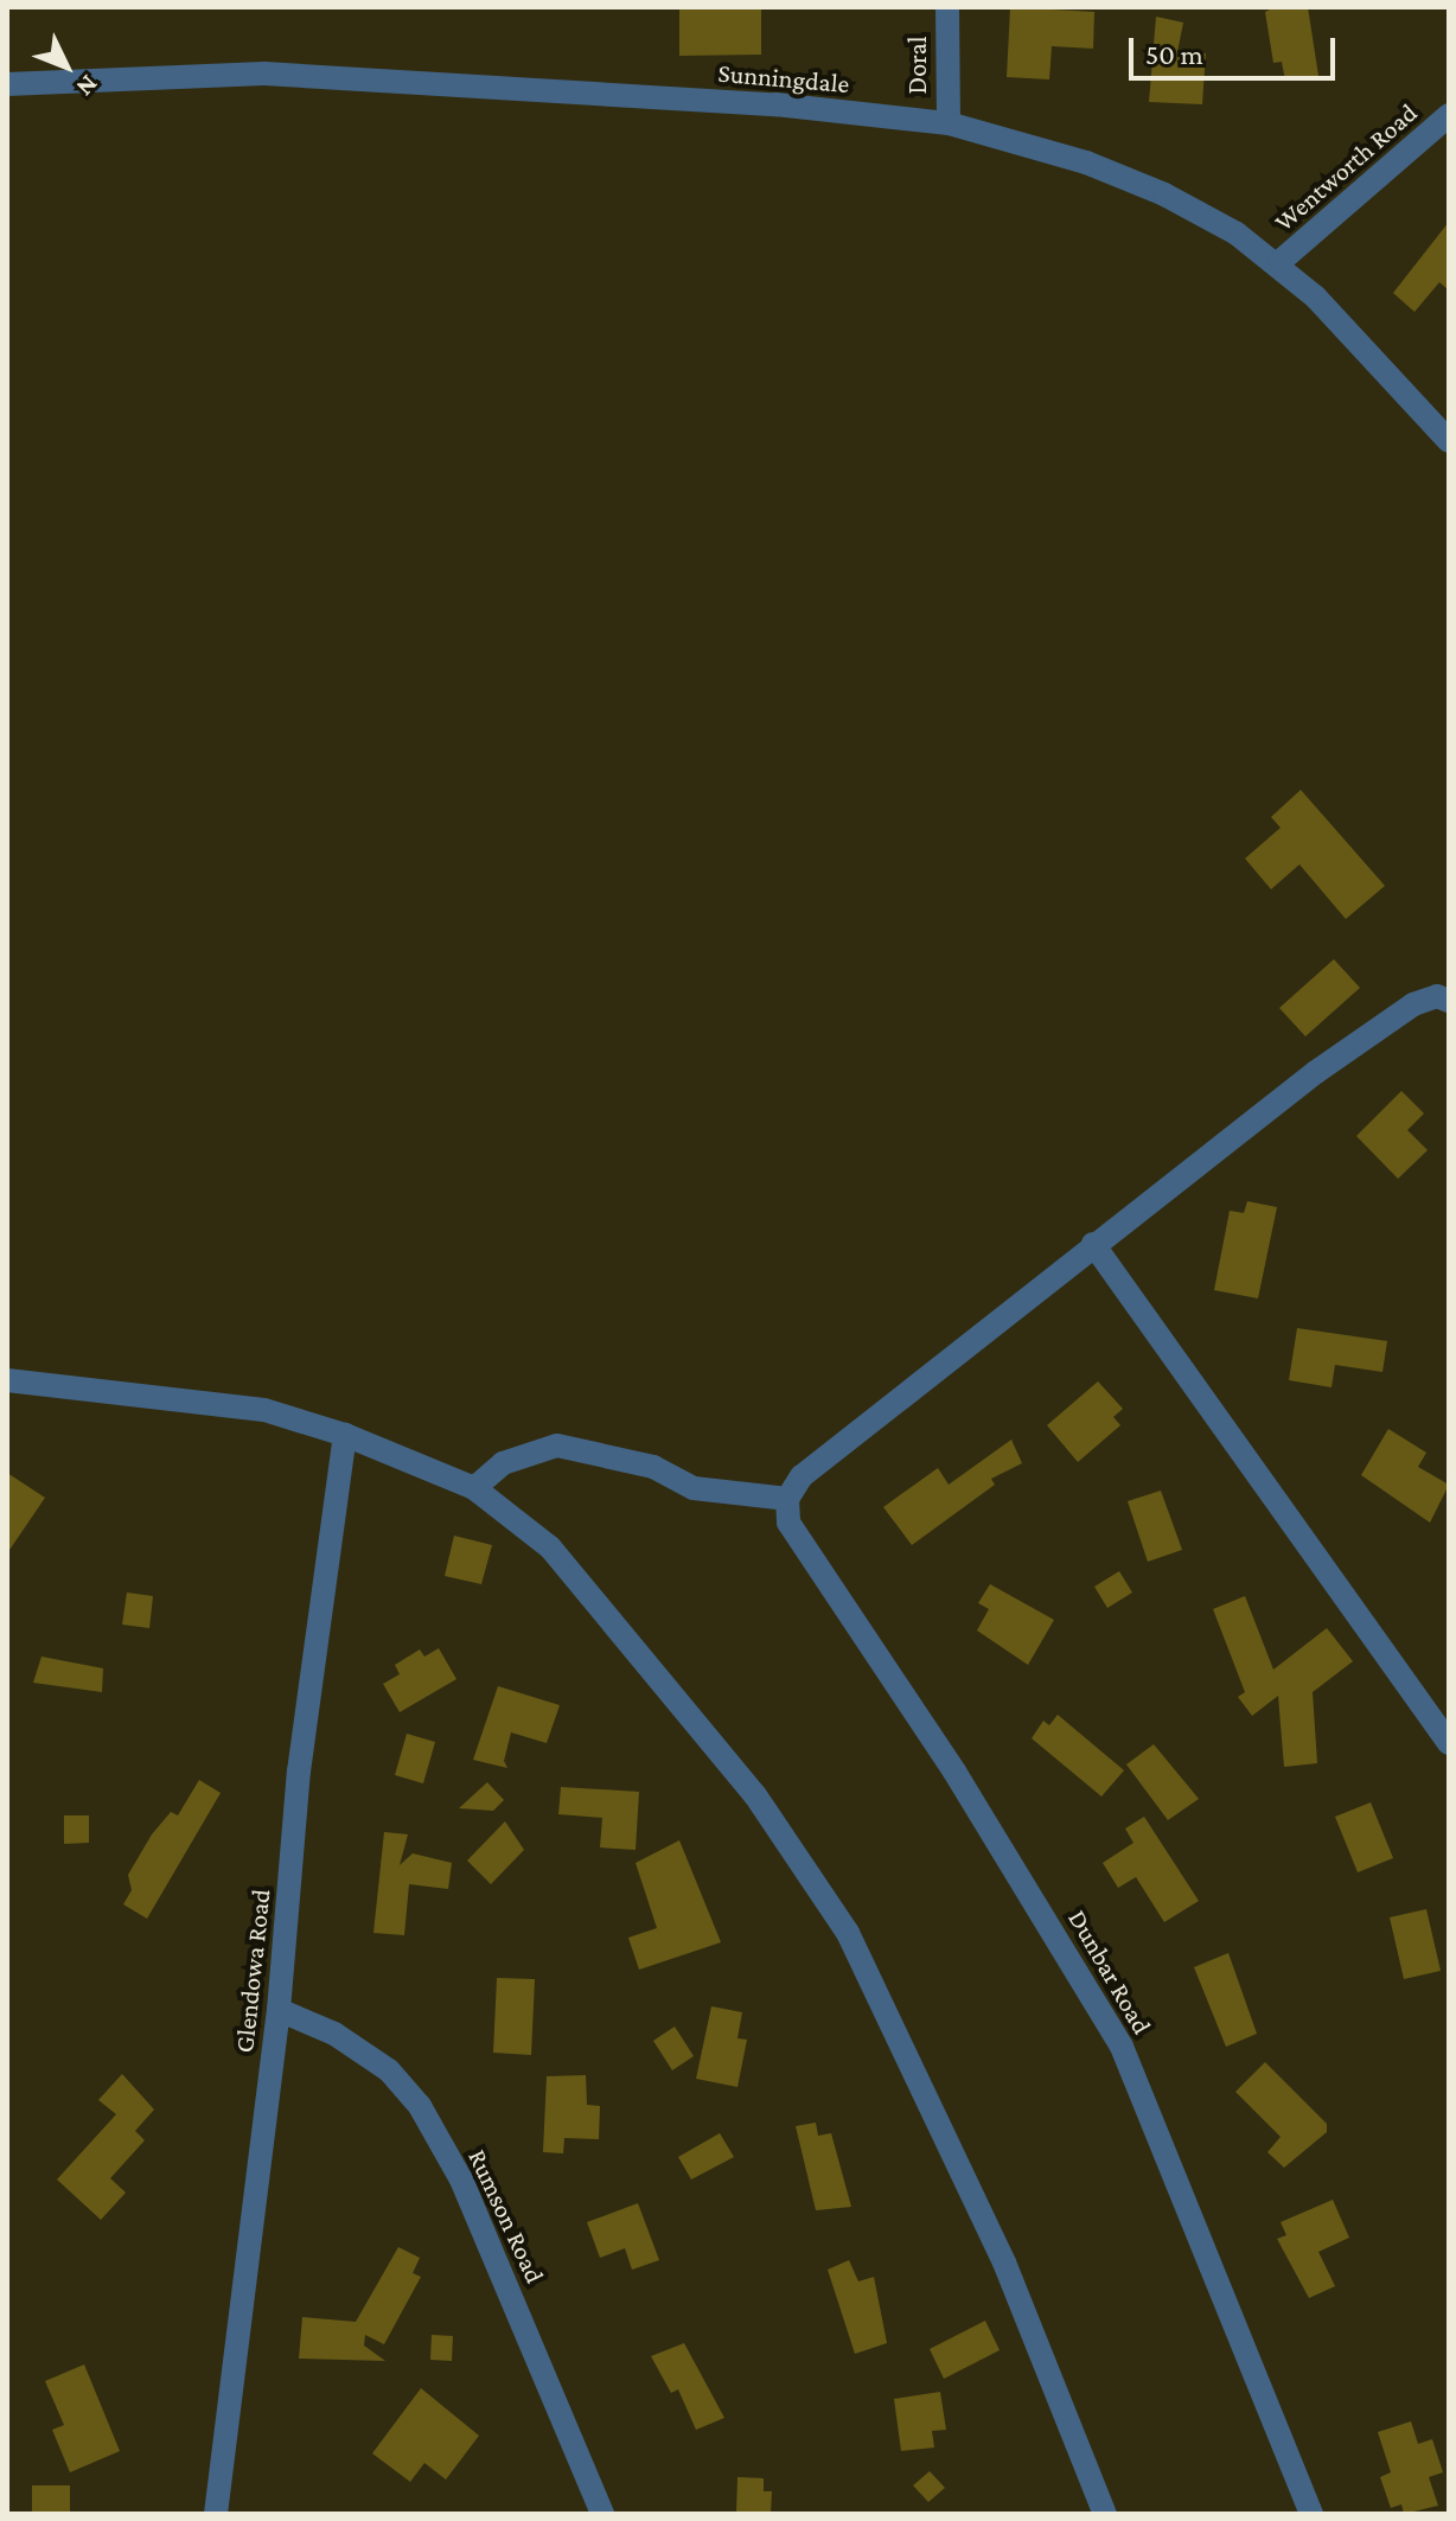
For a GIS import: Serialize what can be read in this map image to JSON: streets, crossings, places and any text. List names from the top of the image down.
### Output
{
  "streets": {
    "street": [
      "Doral",
      "Sunningdale",
      "Wentworth Road",
      "Glendowa Road",
      "Dunbar Road",
      "Rumson Road"
    ]
  },
  "crossings": [
    ["Doral", "Sunningdale"],
    ["Sunningdale", "Wentworth Road"],
    ["Glendowa Road", "Rumson Road"]
  ],
  "scale_bar": "50 m",
  "north": "bottom right"
}
